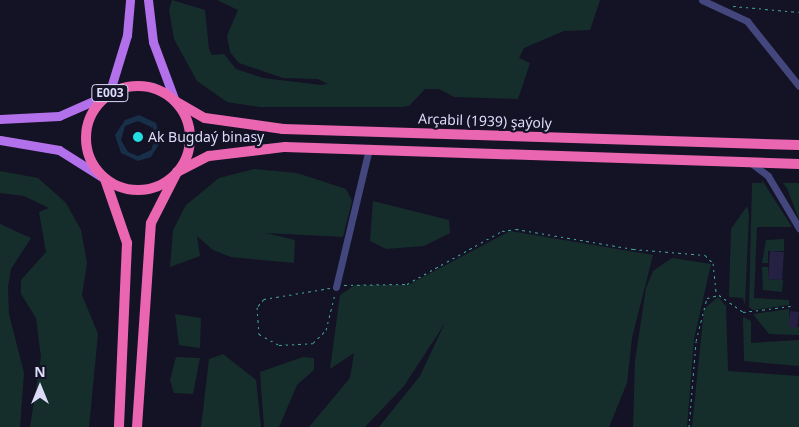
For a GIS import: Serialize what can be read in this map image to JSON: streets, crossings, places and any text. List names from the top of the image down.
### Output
{
  "streets": {
    "highway": ["E003", "Arçabil (1939) şaýoly"]
  },
  "crossings": [
    ["E003", "Arçabil (1939) şaýoly"]
  ],
  "places": ["Ak Bugdaý binasy"],
  "north": "top"
}
